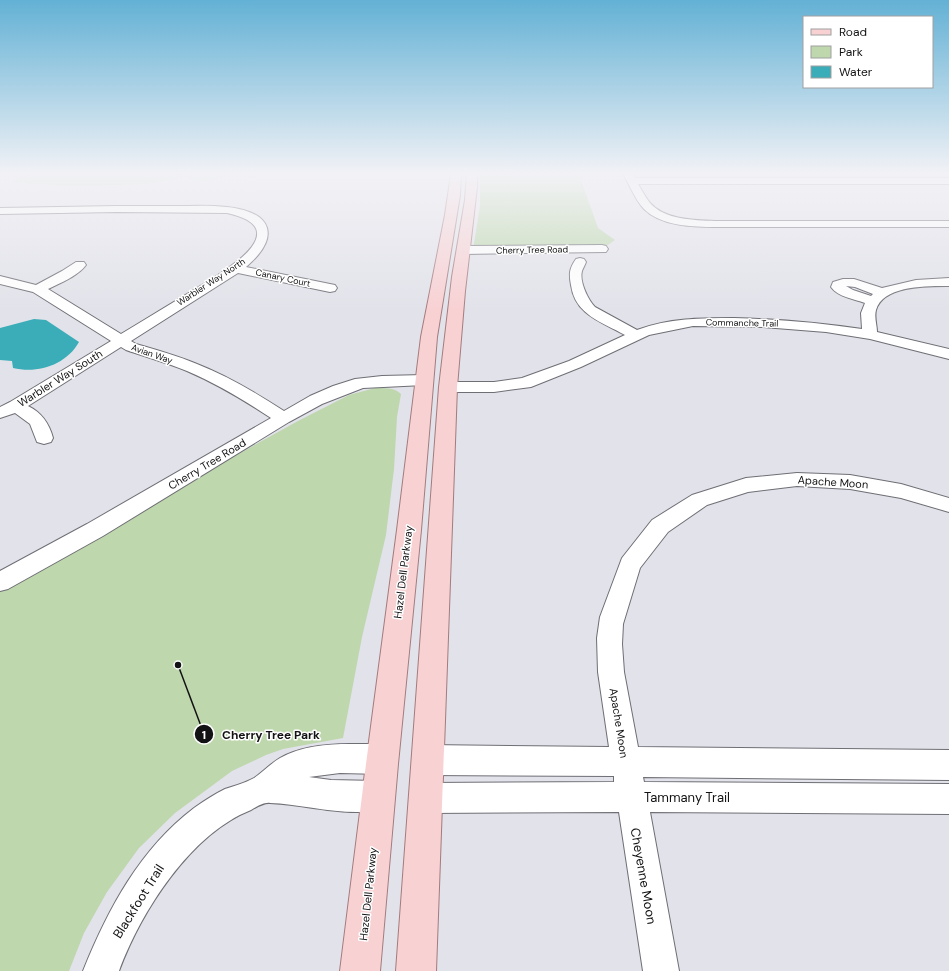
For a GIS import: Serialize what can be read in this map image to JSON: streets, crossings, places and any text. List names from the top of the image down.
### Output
{
  "streets": {
    "main road": ["Hazel Dell Parkway"],
    "street": [
      "Cherry Tree Road",
      "Canary Court",
      "Warbler Way North",
      "Commanche Trail",
      "Avian Way",
      "Warbler Way South",
      "Apache Moon",
      "Tammany Trail",
      "Cheyenne Moon",
      "Blackfoot Trail"
    ]
  },
  "crossings": [
    ["Cherry Tree Road", "Commanche Trail"],
    ["Cherry Tree Road", "Avian Way"],
    ["Cherry Tree Road", "Hazel Dell Parkway"],
    ["Canary Court", "Warbler Way North"],
    ["Warbler Way North", "Avian Way"],
    ["Warbler Way North", "Warbler Way South"],
    ["Commanche Trail", "Hazel Dell Parkway"],
    ["Avian Way", "Warbler Way South"],
    ["Apache Moon", "Tammany Trail"],
    ["Apache Moon", "Cheyenne Moon"],
    ["Hazel Dell Parkway", "Tammany Trail"],
    ["Hazel Dell Parkway", "Blackfoot Trail"],
    ["Tammany Trail", "Cheyenne Moon"]
  ],
  "places": ["Cherry Tree Park"],
  "legend": ["Road", "Park", "Water"]
}
